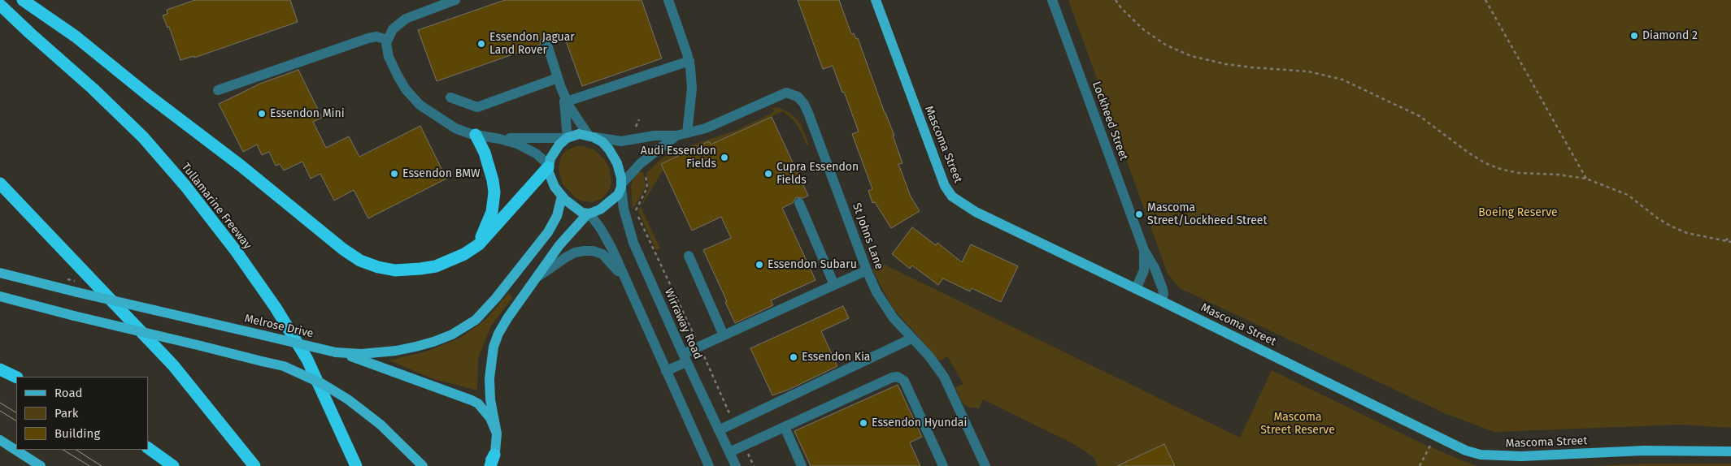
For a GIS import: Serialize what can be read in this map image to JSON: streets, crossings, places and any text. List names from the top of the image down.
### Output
{
  "streets": {
    "highway": ["Tullamarine Freeway"],
    "main road": ["Mascoma Street", "Melrose Drive"],
    "street": ["Lockheed Street", "St Johns Lane", "Wirraway Road"]
  },
  "crossings": [
    ["Lockheed Street", "Mascoma Street"],
    ["St Johns Lane", "Wirraway Road"]
  ],
  "parks": ["Boeing Reserve", "Mascoma Street Reserve"],
  "places": [
    "Diamond 2",
    "Essendon Jaguar Land Rover",
    "Essendon Mini",
    "Audi Essendon Fields",
    "Essendon BMW",
    "Cupra Essendon Fields",
    "Mascoma Street/Lockheed Street",
    "Essendon Subaru",
    "Essendon Kia",
    "Essendon Hyundai"
  ],
  "legend": ["Road", "Park", "Building"]
}
